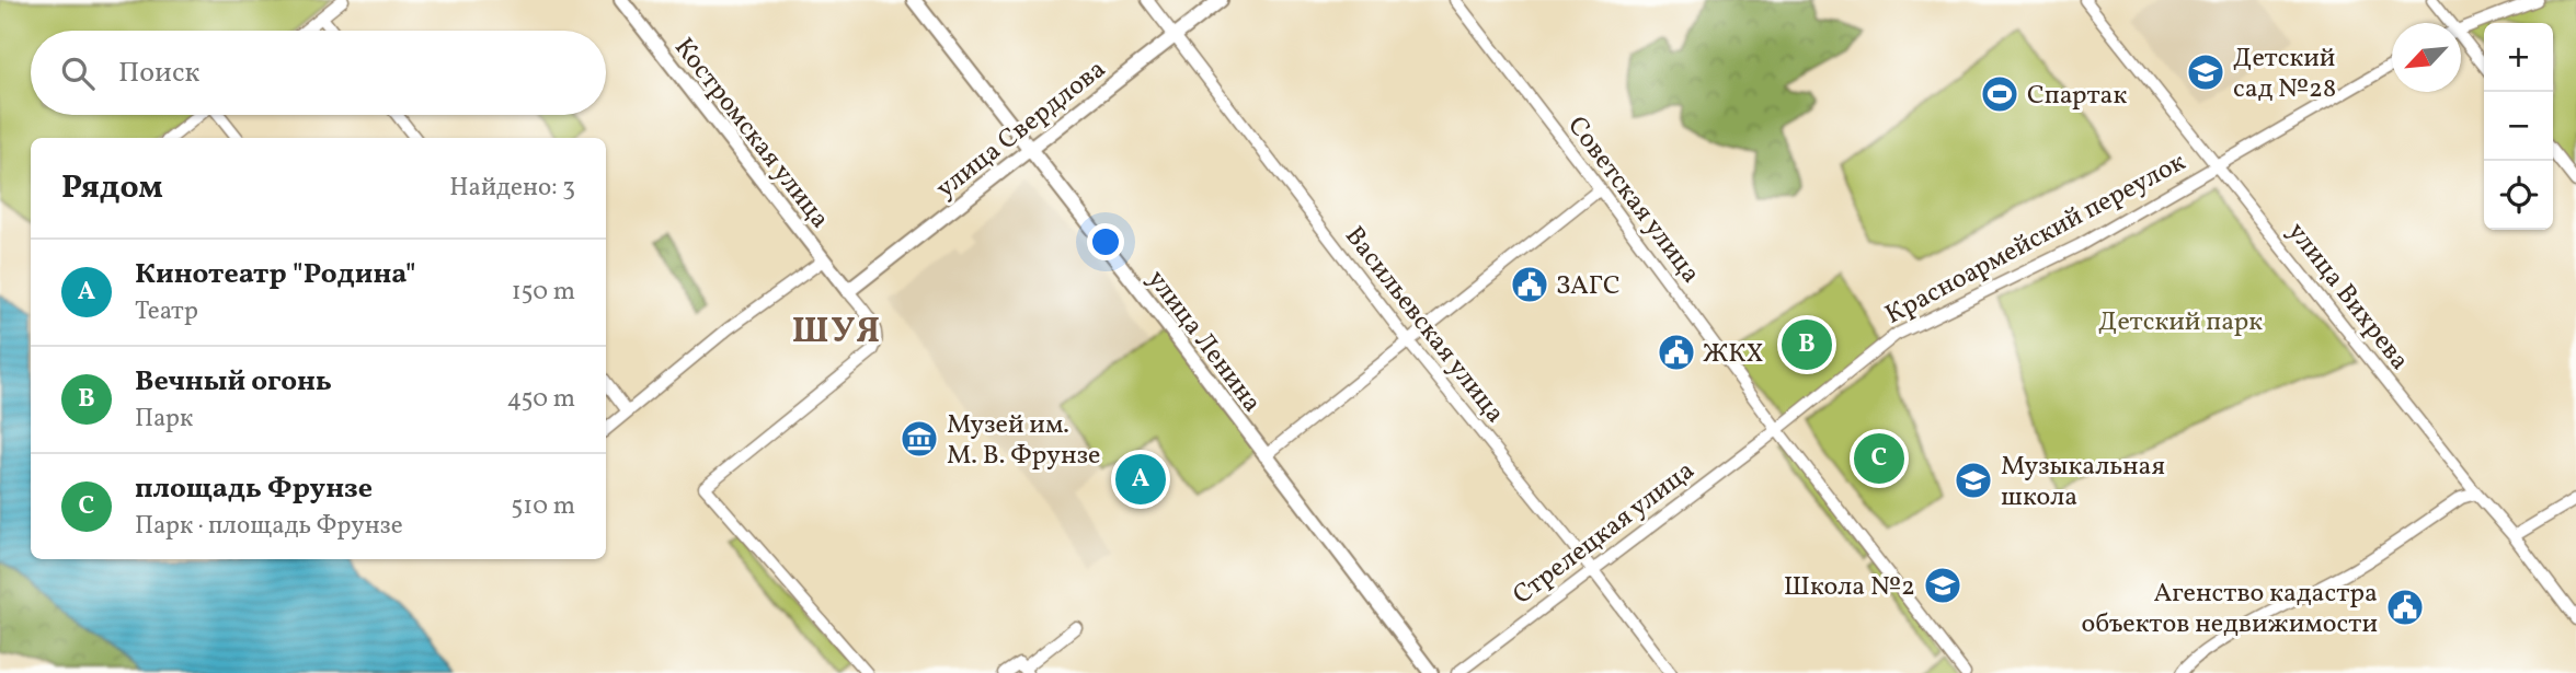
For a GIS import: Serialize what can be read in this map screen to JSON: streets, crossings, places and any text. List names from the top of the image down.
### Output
{
  "streets": {
    "main road": ["улица Свердлова", "Костромская улица", "улица Ленина"],
    "street": [
      "Советская улица",
      "Красноармейский переулок",
      "улица Вихрева",
      "Васильевская улица",
      "Стрелецкая улица"
    ]
  },
  "crossings": [
    ["улица Свердлова", "Костромская улица"],
    ["улица Свердлова", "Васильевская улица"],
    ["улица Свердлова", "улица Ленина"],
    ["Советская улица", "Красноармейский переулок"],
    ["Советская улица", "Стрелецкая улица"],
    ["Красноармейский переулок", "улица Вихрева"],
    ["Красноармейский переулок", "Стрелецкая улица"],
    ["Васильевская улица", "Стрелецкая улица"]
  ],
  "districts": ["ШУЯ"],
  "parks": ["Детский парк"],
  "places": {
    "school or university": ["Детский сад №28", "Музыкальная школа", "Школа №2"],
    "sports": ["Спартак"],
    "public building": ["ЗАГС", "ЖКХ", "Агенство кадастра объектов недвижимости"],
    "museum": ["Музей им. М. В. Фрунзе"]
  },
  "north": "bottom left",
  "page": {
    "map_buttons": ["+", "−"],
    "search": "Поиск",
    "heading": ["Рядом", "Найдено: 3"],
    "list": [
      {
        "mark": "A",
        "name": "Кинотеатр \"Родина\"",
        "note": "Театр",
        "value": "150 m"
      },
      {
        "mark": "B",
        "name": "Вечный огонь",
        "note": "Парк",
        "value": "450 m"
      },
      {
        "mark": "C",
        "name": "площадь Фрунзе",
        "note": "Парк · площадь Фрунзе",
        "value": "510 m"
      }
    ],
    "pins": ["B", "C", "A"]
  }
}
